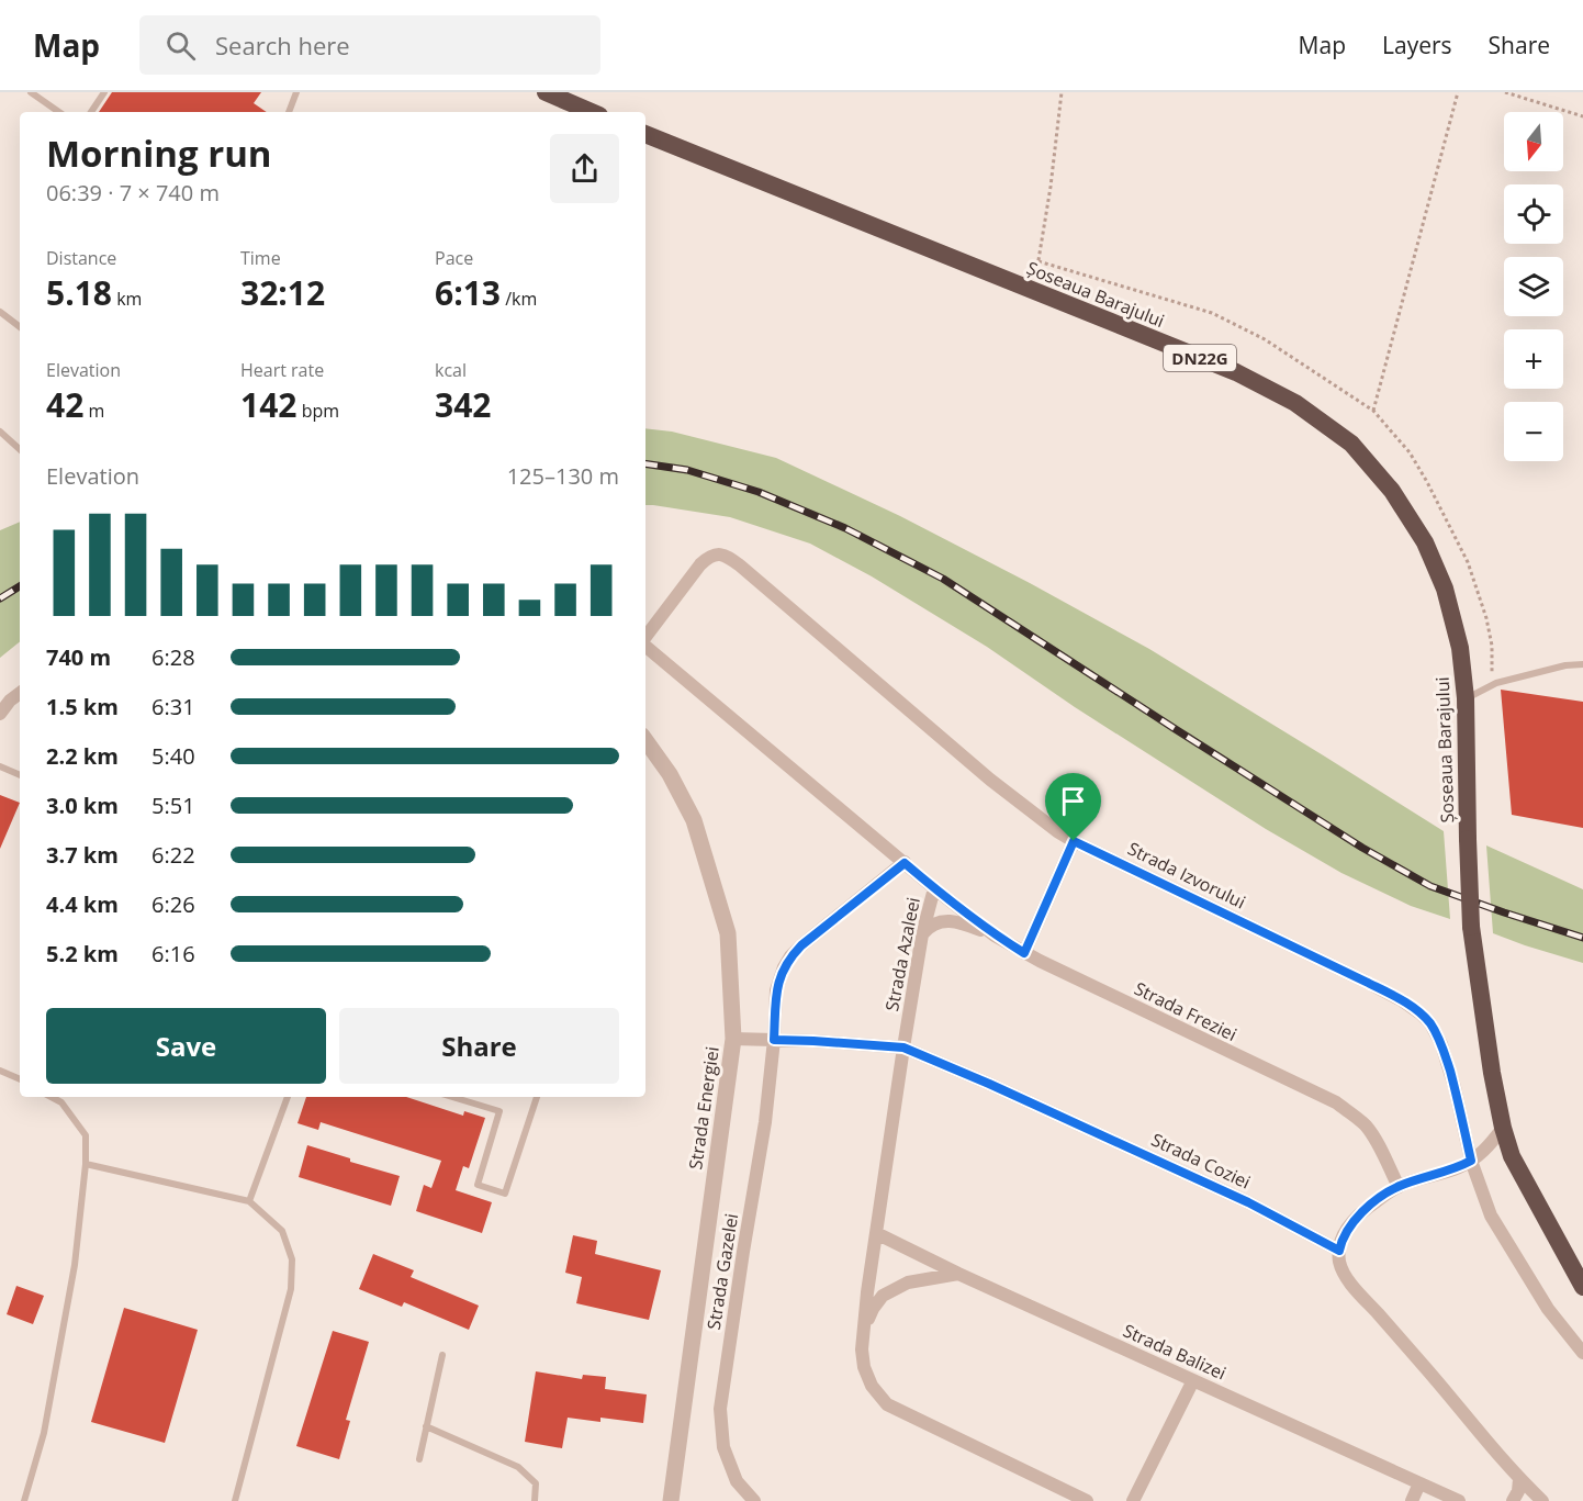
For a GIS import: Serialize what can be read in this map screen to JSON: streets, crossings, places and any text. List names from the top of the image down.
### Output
{
  "streets": {
    "highway": ["Șoseaua Barajului", "DN22G"],
    "street": [
      "Strada Izvorului",
      "Strada Azaleei",
      "Strada Freziei",
      "Strada Energiei",
      "Strada Coziei",
      "Strada Gazelei",
      "Strada Balizei"
    ]
  },
  "crossings": [
    ["Strada Azaleei", "Strada Freziei"],
    ["Strada Azaleei", "Strada Coziei"],
    ["Strada Azaleei", "Strada Gazelei"],
    ["Strada Azaleei", "Strada Balizei"],
    ["Strada Energiei", "Strada Coziei"],
    ["Strada Coziei", "Strada Gazelei"]
  ],
  "north": "bottom",
  "page": {
    "header": "Map",
    "search": "Search here",
    "nav": ["Map", "Layers", "Share"],
    "map_buttons": ["+", "−"],
    "heading": ["Morning run", "06:39 · 7 × 740 m"],
    "stats": [
      ["Distance", "5.18 km"],
      ["Time", "32:12"],
      ["Pace", "6:13 /km"],
      ["Elevation", "42 m"],
      ["Heart rate", "142 bpm"],
      ["kcal", "342"]
    ],
    "chart": ["Elevation", "125–130 m"],
    "list": [
      {
        "name": "740 m",
        "note": "6:28"
      },
      {
        "name": "1.5 km",
        "note": "6:31"
      },
      {
        "name": "2.2 km",
        "note": "5:40"
      },
      {
        "name": "3.0 km",
        "note": "5:51"
      },
      {
        "name": "3.7 km",
        "note": "6:22"
      },
      {
        "name": "4.4 km",
        "note": "6:26"
      },
      {
        "name": "5.2 km",
        "note": "6:16"
      }
    ],
    "buttons": ["Save", "Share"]
  }
}
